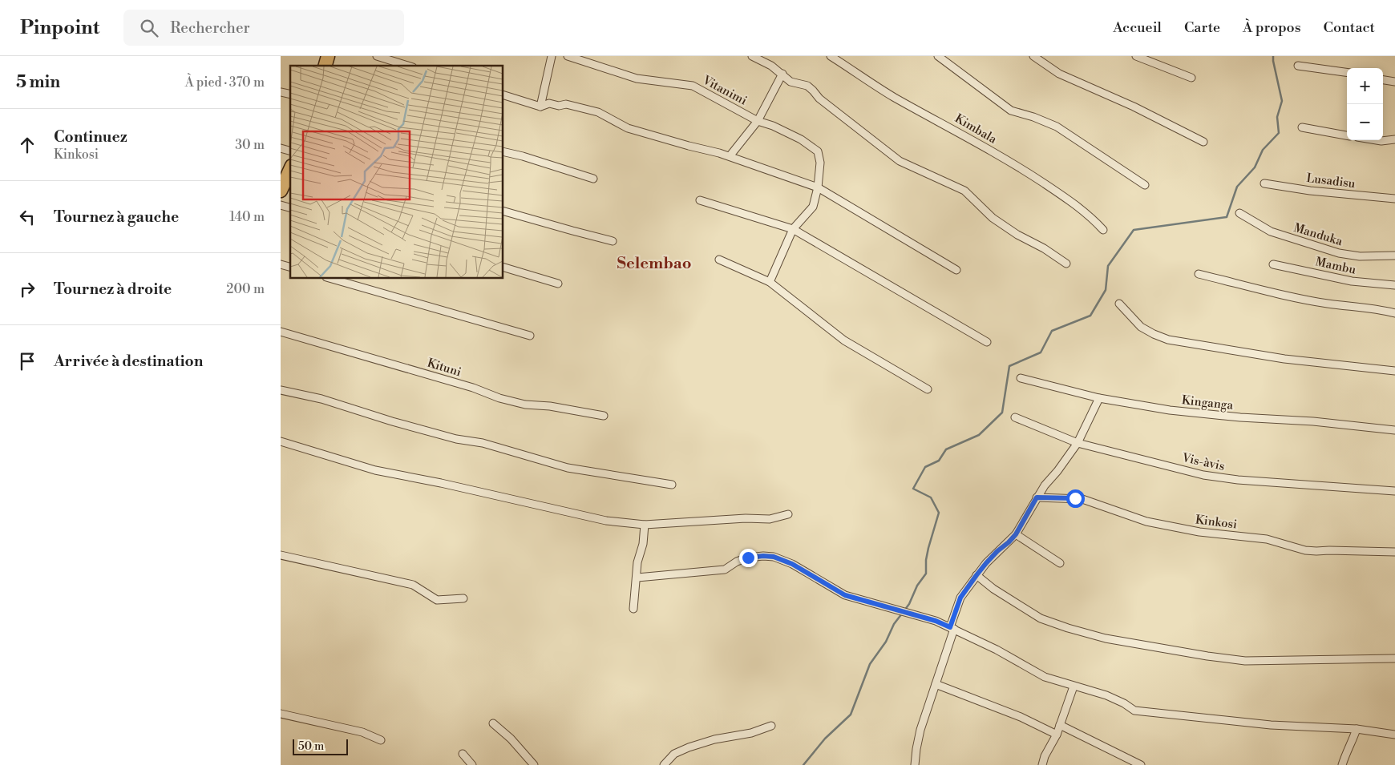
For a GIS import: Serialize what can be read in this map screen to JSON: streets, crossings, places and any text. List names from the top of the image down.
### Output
{
  "streets": {
    "street": [
      "Vitanimi",
      "Kimbala",
      "Lusadisu",
      "Manduka",
      "Mambu",
      "Kituni",
      "Kinganga",
      "Vis-àvis",
      "Kinkosi"
    ]
  },
  "districts": ["Selembao"],
  "scale_bar": "50 m",
  "page": {
    "header": "Pinpoint",
    "search": "Rechercher",
    "nav": [
      "Accueil",
      "Carte",
      "À propos",
      "Contact"
    ],
    "heading": ["5 min", "À pied · 370 m"],
    "map_buttons": ["+", "−"],
    "list": [
      ["Continuez", "Kinkosi", "30 m"],
      ["Tournez à gauche", "140 m"],
      ["Tournez à droite", "200 m"],
      "Arrivée à destination"
    ],
    "scale": "50 m"
  }
}
